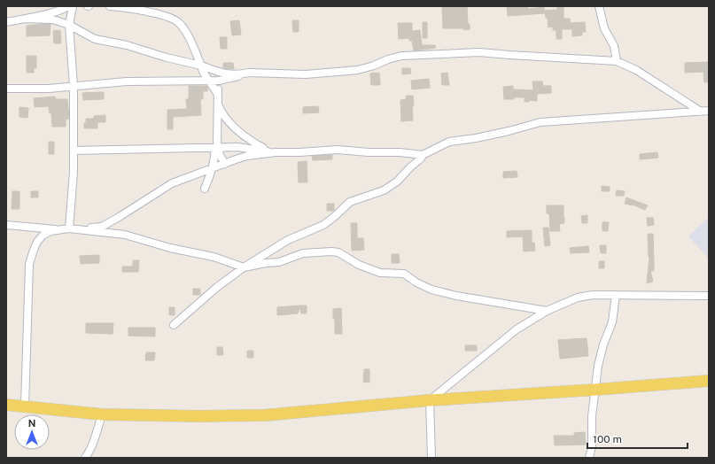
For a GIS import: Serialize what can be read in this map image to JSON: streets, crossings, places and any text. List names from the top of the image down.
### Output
{
  "scale_bar": "100 m",
  "north": "top"
}
